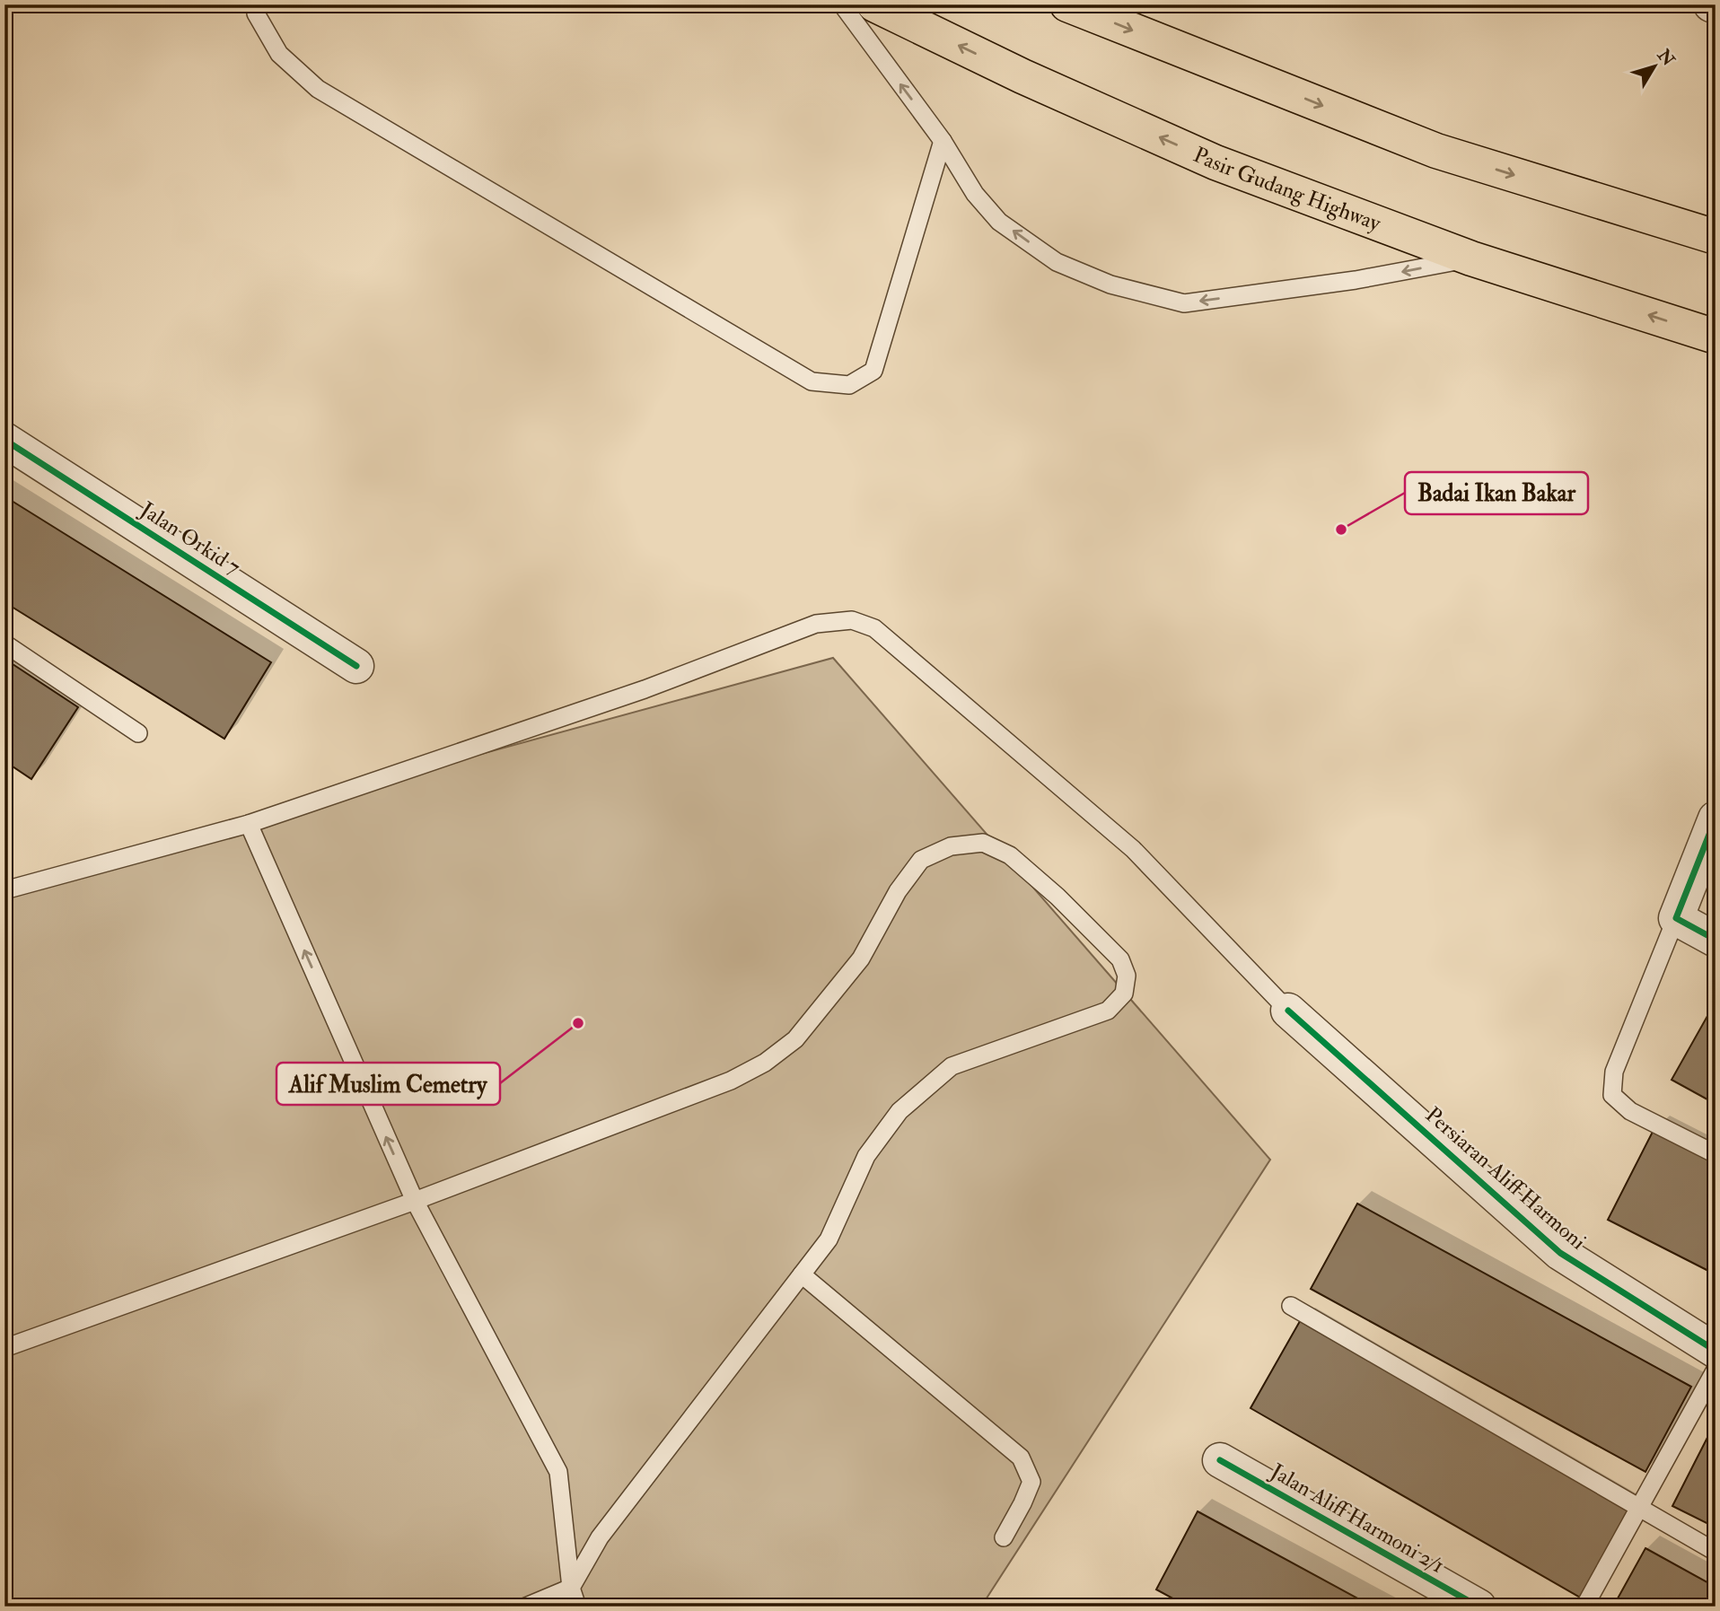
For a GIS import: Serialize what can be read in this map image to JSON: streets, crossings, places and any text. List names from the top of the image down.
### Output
{
  "streets": {
    "highway": ["Pasir Gudang Highway"],
    "street": ["Jalan Orkid 7", "Persiaran Aliff Harmoni", "Jalan Aliff Harmoni 2/1"]
  },
  "places": ["Badai Ikan Bakar", "Alif Muslim Cemetry"],
  "north": "top right"
}
